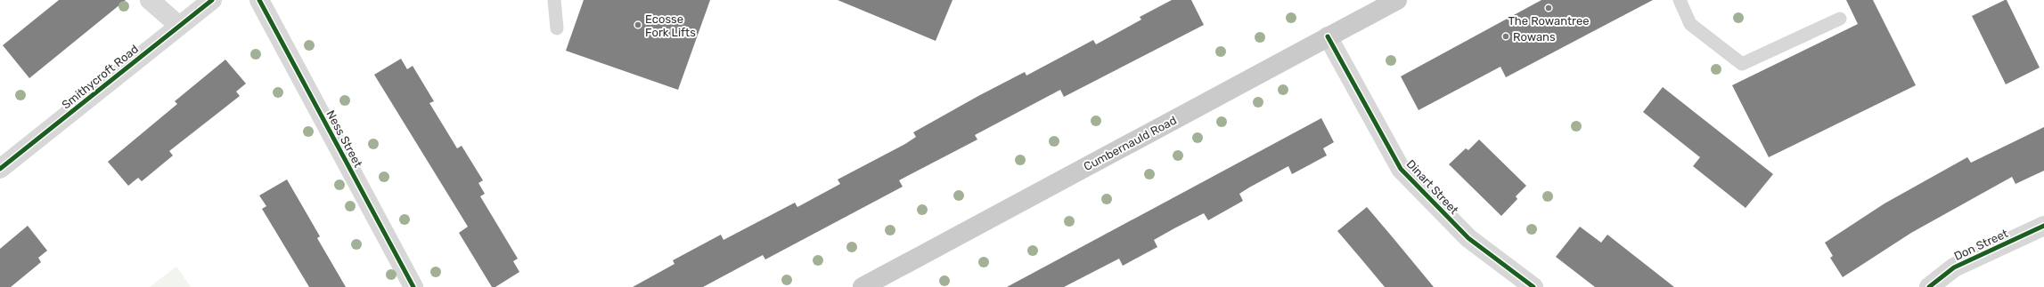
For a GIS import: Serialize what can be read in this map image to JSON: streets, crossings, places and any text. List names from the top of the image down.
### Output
{
  "streets": {
    "main road": ["Cumbernauld Road"],
    "street": [
      "Smithycroft Road",
      "Ness Street",
      "Dinart Street",
      "Don Street"
    ]
  },
  "crossings": [
    ["Cumbernauld Road", "Dinart Street"]
  ],
  "places": ["The Rowantree", "Ecosse Fork Lifts", "Rowans"]
}
